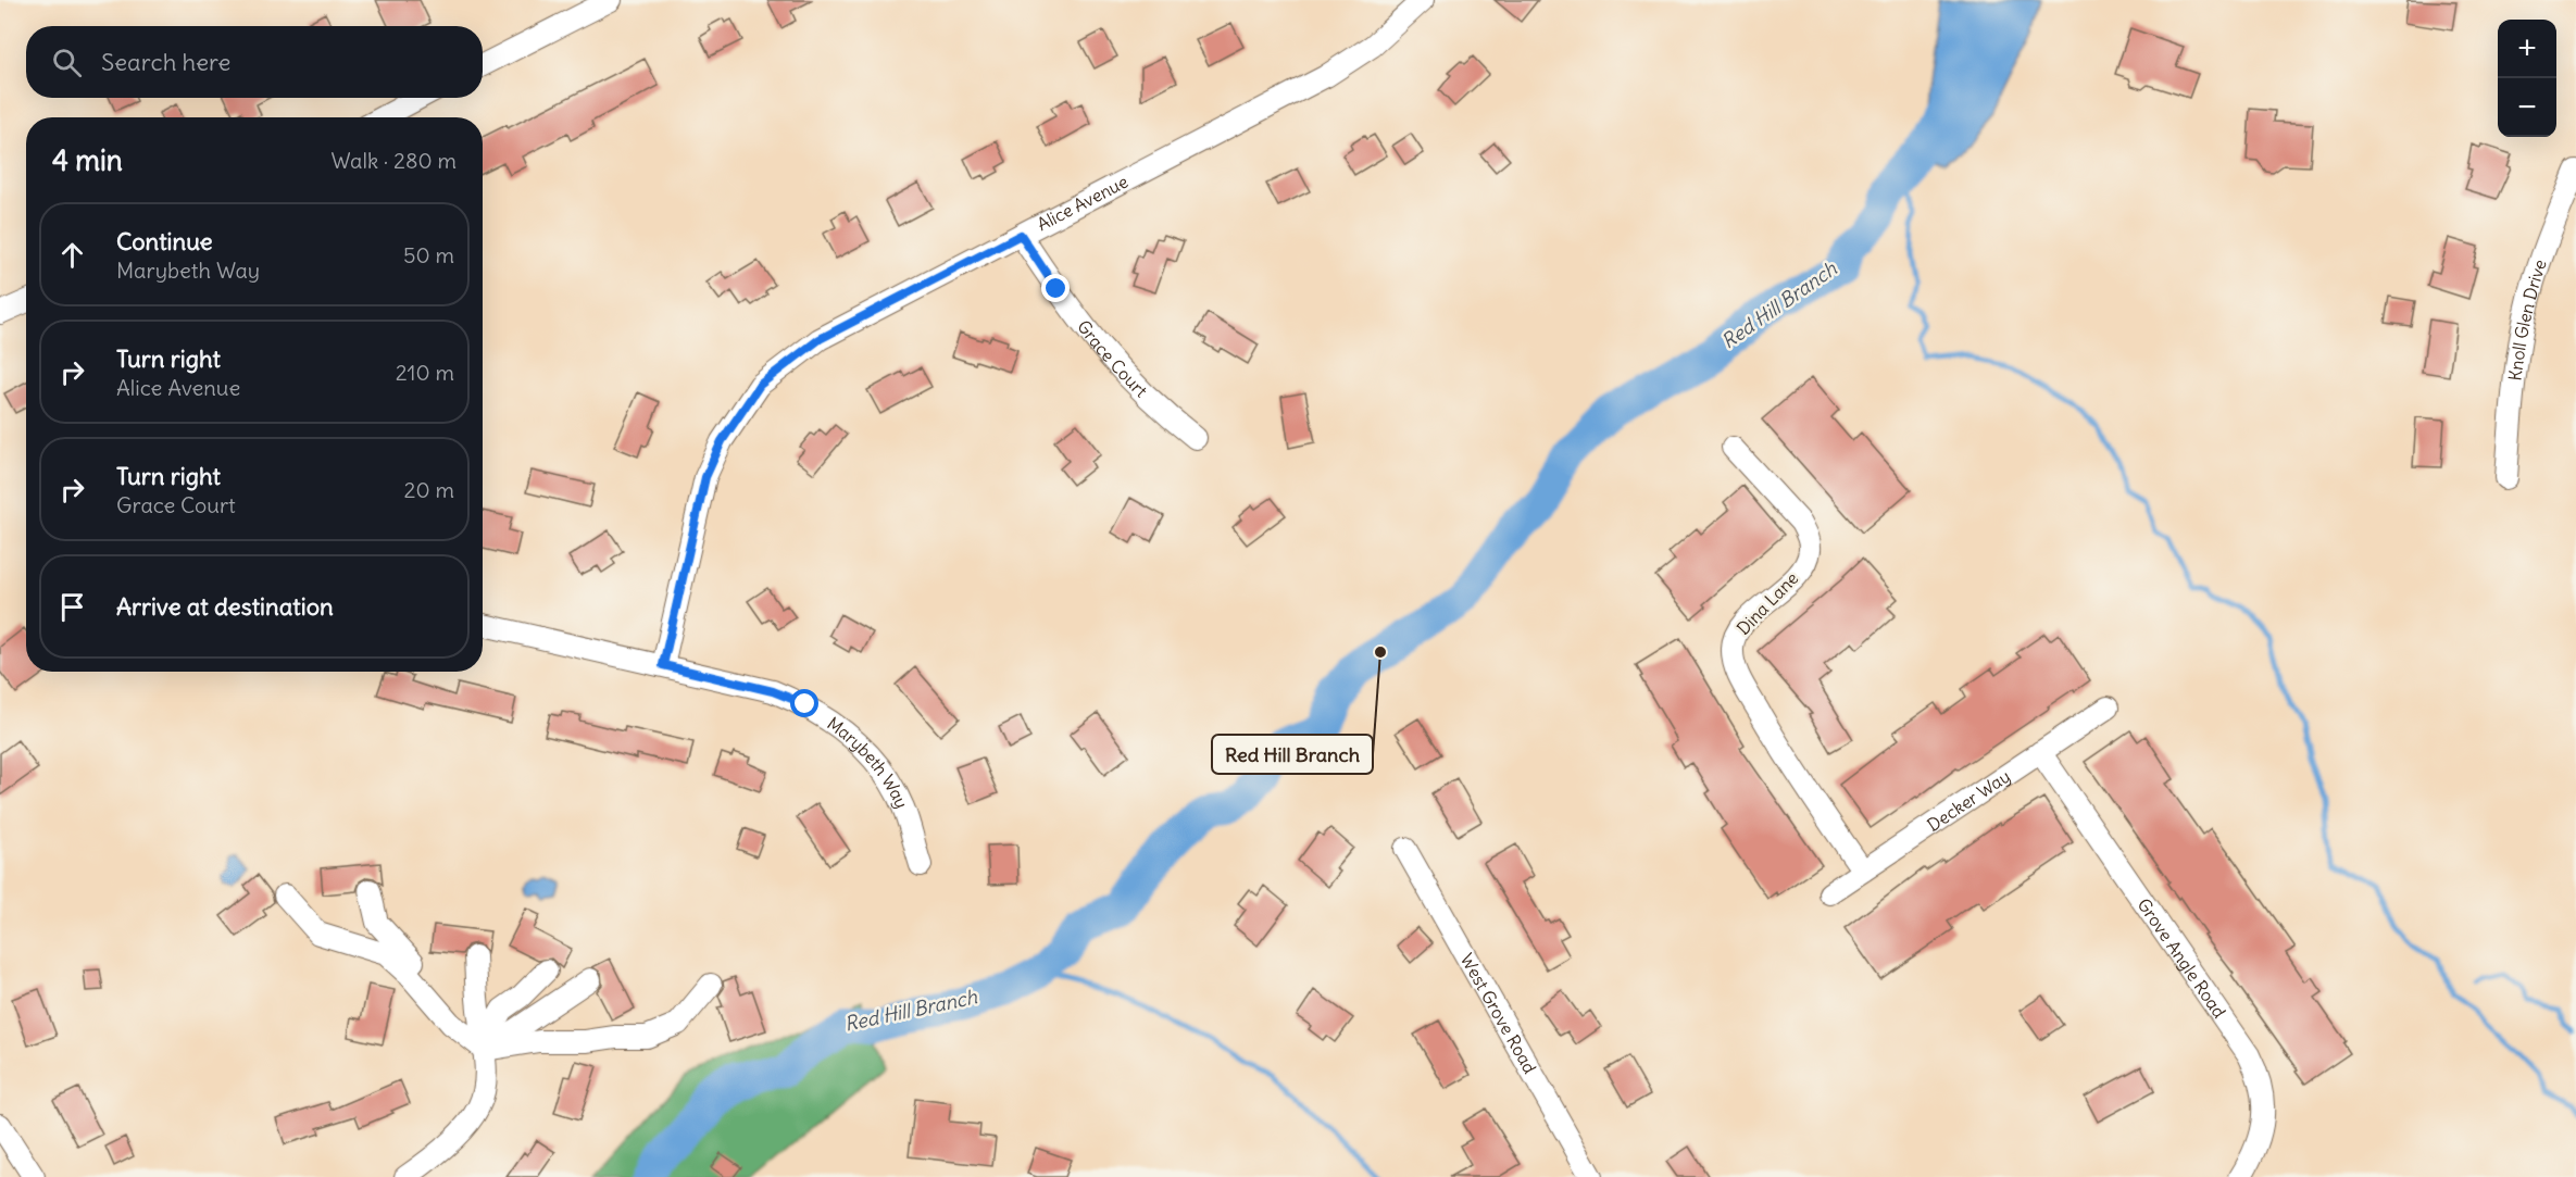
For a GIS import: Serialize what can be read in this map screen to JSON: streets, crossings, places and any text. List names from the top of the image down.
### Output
{
  "streets": {
    "street": [
      "Alice Avenue",
      "Knoll Glen Drive",
      "Grace Court",
      "Dina Lane",
      "Marybeth Way",
      "Decker Way",
      "Grove Angle Road",
      "West Grove Road"
    ]
  },
  "crossings": [
    ["Alice Avenue", "Grace Court"],
    ["Alice Avenue", "Marybeth Way"],
    ["Dina Lane", "Decker Way"],
    ["Decker Way", "Grove Angle Road"]
  ],
  "water": ["Red Hill Branch"],
  "places": ["Red Hill Branch"],
  "page": {
    "map_buttons": ["+", "−"],
    "search": "Search here",
    "heading": ["4 min", "Walk · 280 m"],
    "list": [
      ["Continue", "Marybeth Way", "50 m"],
      ["Turn right", "Alice Avenue", "210 m"],
      ["Turn right", "Grace Court", "20 m"],
      "Arrive at destination"
    ]
  }
}
